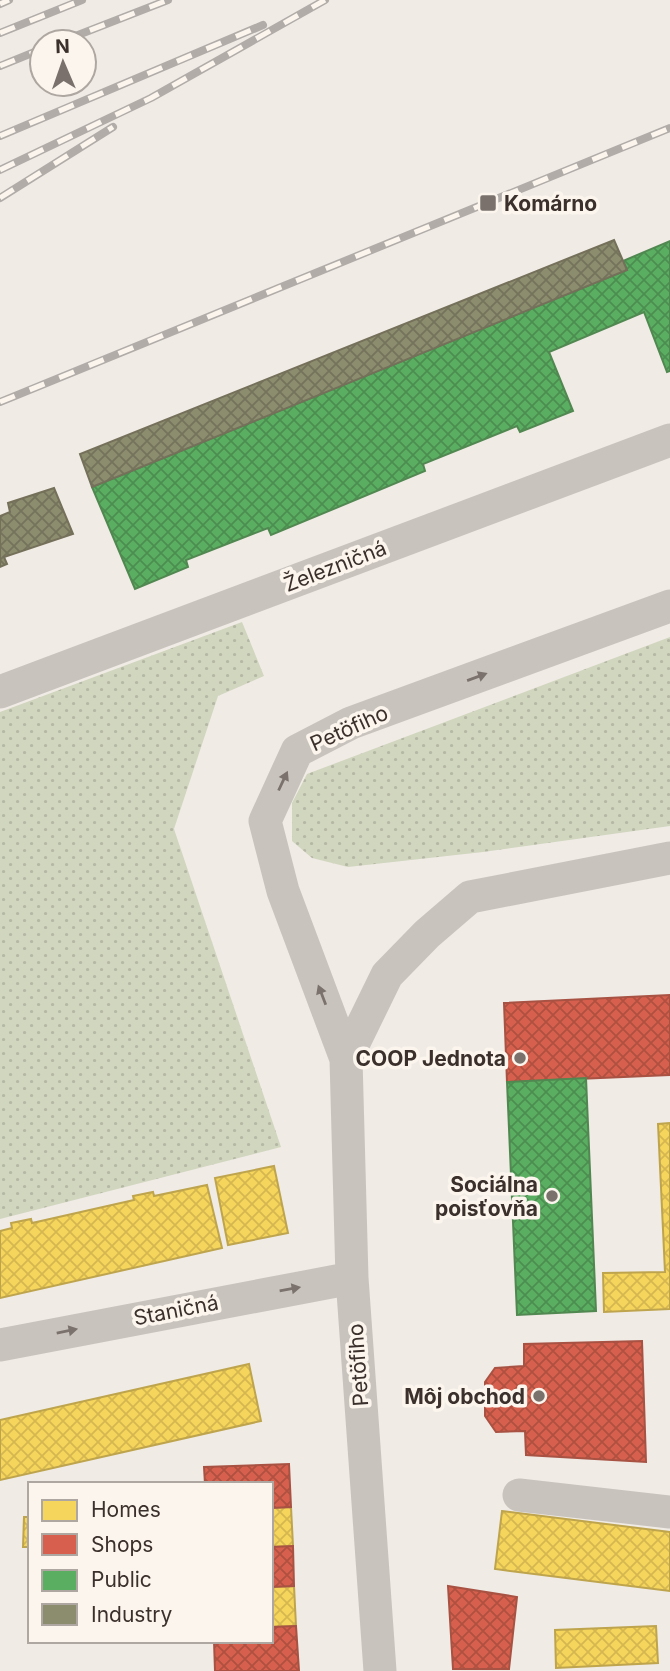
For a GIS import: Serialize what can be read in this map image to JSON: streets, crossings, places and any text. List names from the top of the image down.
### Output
{
  "streets": {
    "street": ["Železničná", "Petöfiho", "Staničná"]
  },
  "crossings": [
    ["Petöfiho", "Staničná"]
  ],
  "one_way": ["Staničná"],
  "places": {
    "transit": ["Komárno"],
    "other": ["COOP Jednota", "Sociálna poisťovňa", "Môj obchod"]
  },
  "legend": [
    "Homes",
    "Shops",
    "Public",
    "Industry"
  ],
  "north": "top"
}
